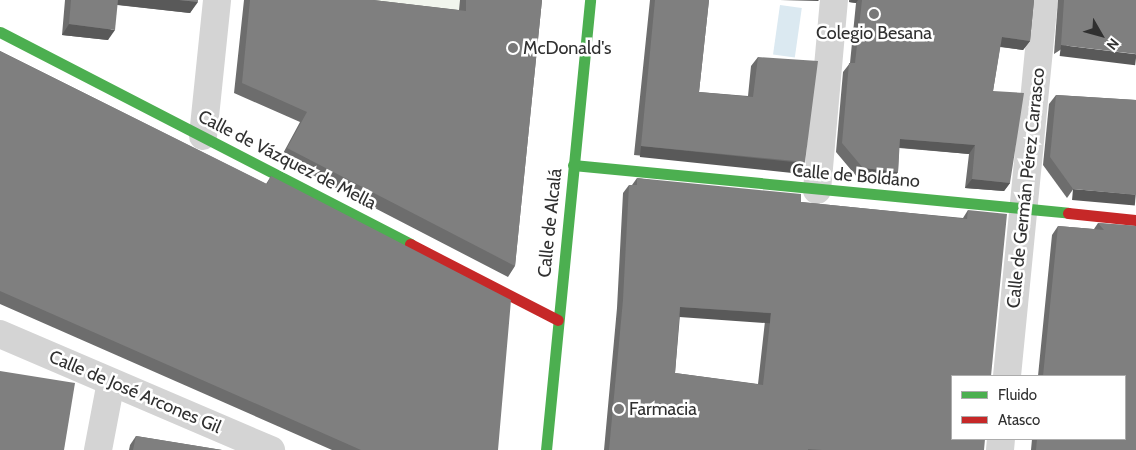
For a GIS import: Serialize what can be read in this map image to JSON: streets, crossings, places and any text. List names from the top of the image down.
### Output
{
  "streets": {
    "street": [
      "Calle de Vázquez de Mella",
      "Calle de Boldano",
      "Calle de Germán Pérez Carrasco",
      "Calle de Alcalá",
      "Calle de José Arcones Gil"
    ]
  },
  "crossings": [
    ["Calle de Vázquez de Mella", "Calle de Alcalá"],
    ["Calle de Boldano", "Calle de Germán Pérez Carrasco"],
    ["Calle de Boldano", "Calle de Alcalá"]
  ],
  "places": ["Colegio Besana", "McDonald's", "Farmacia"],
  "legend": ["Fluido", "Atasco"],
  "north": "bottom right"
}
